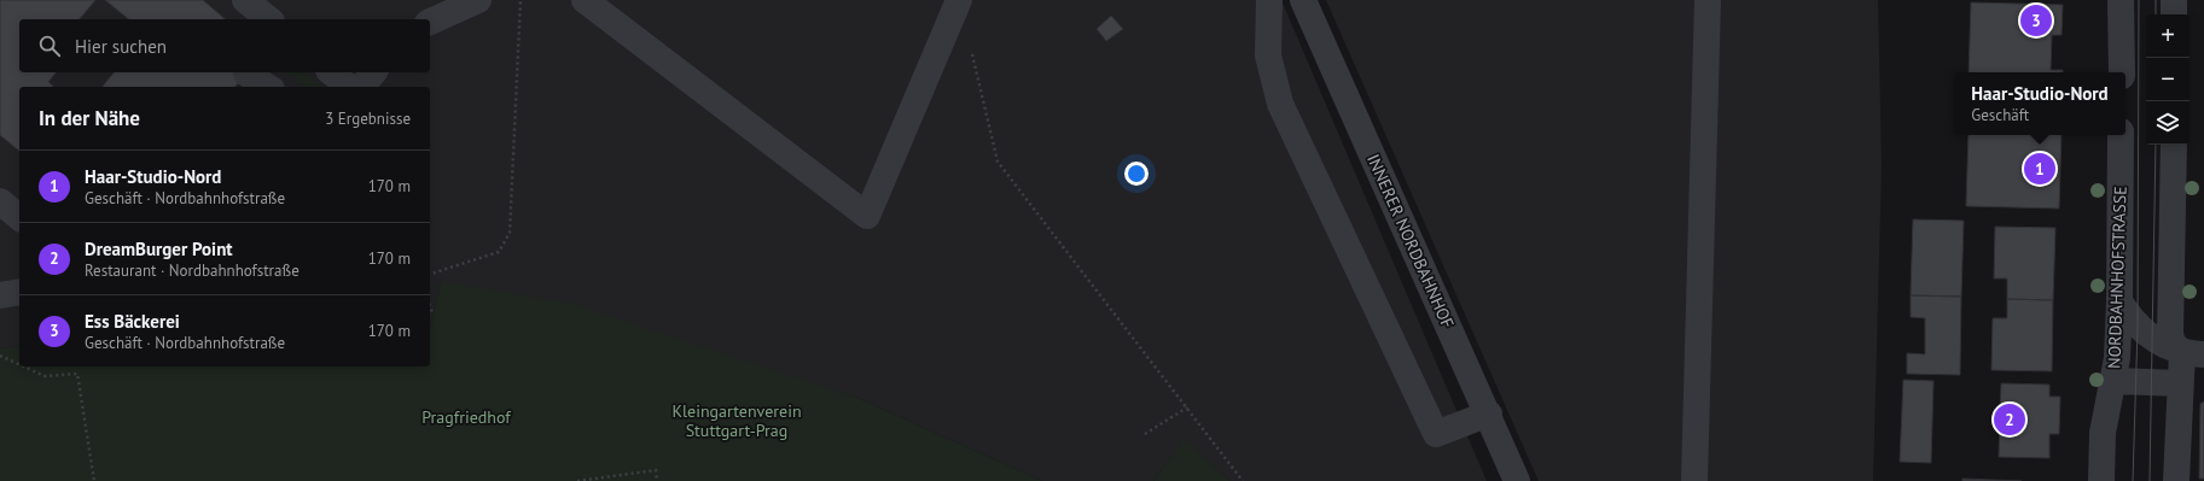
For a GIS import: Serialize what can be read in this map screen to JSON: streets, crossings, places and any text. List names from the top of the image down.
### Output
{
  "streets": {
    "street": ["INNERER NORDBAHNHOF", "NORDBAHNHOFSTRASSE"]
  },
  "parks": ["Kleingartenverein Stuttgart-Prag", "Pragfriedhof"],
  "page": {
    "pins": ["3", "1", "2"],
    "map_buttons": ["+", "−"],
    "search": "Hier suchen",
    "popup": ["Haar-Studio-Nord", "Geschäft"],
    "heading": ["In der Nähe", "3 Ergebnisse"],
    "list": [
      {
        "mark": "1",
        "name": "Haar-Studio-Nord",
        "note": "Geschäft · Nordbahnhofstraße",
        "value": "170 m"
      },
      {
        "mark": "2",
        "name": "DreamBurger Point",
        "note": "Restaurant · Nordbahnhofstraße",
        "value": "170 m"
      },
      {
        "mark": "3",
        "name": "Ess Bäckerei",
        "note": "Geschäft · Nordbahnhofstraße",
        "value": "170 m"
      }
    ]
  }
}
